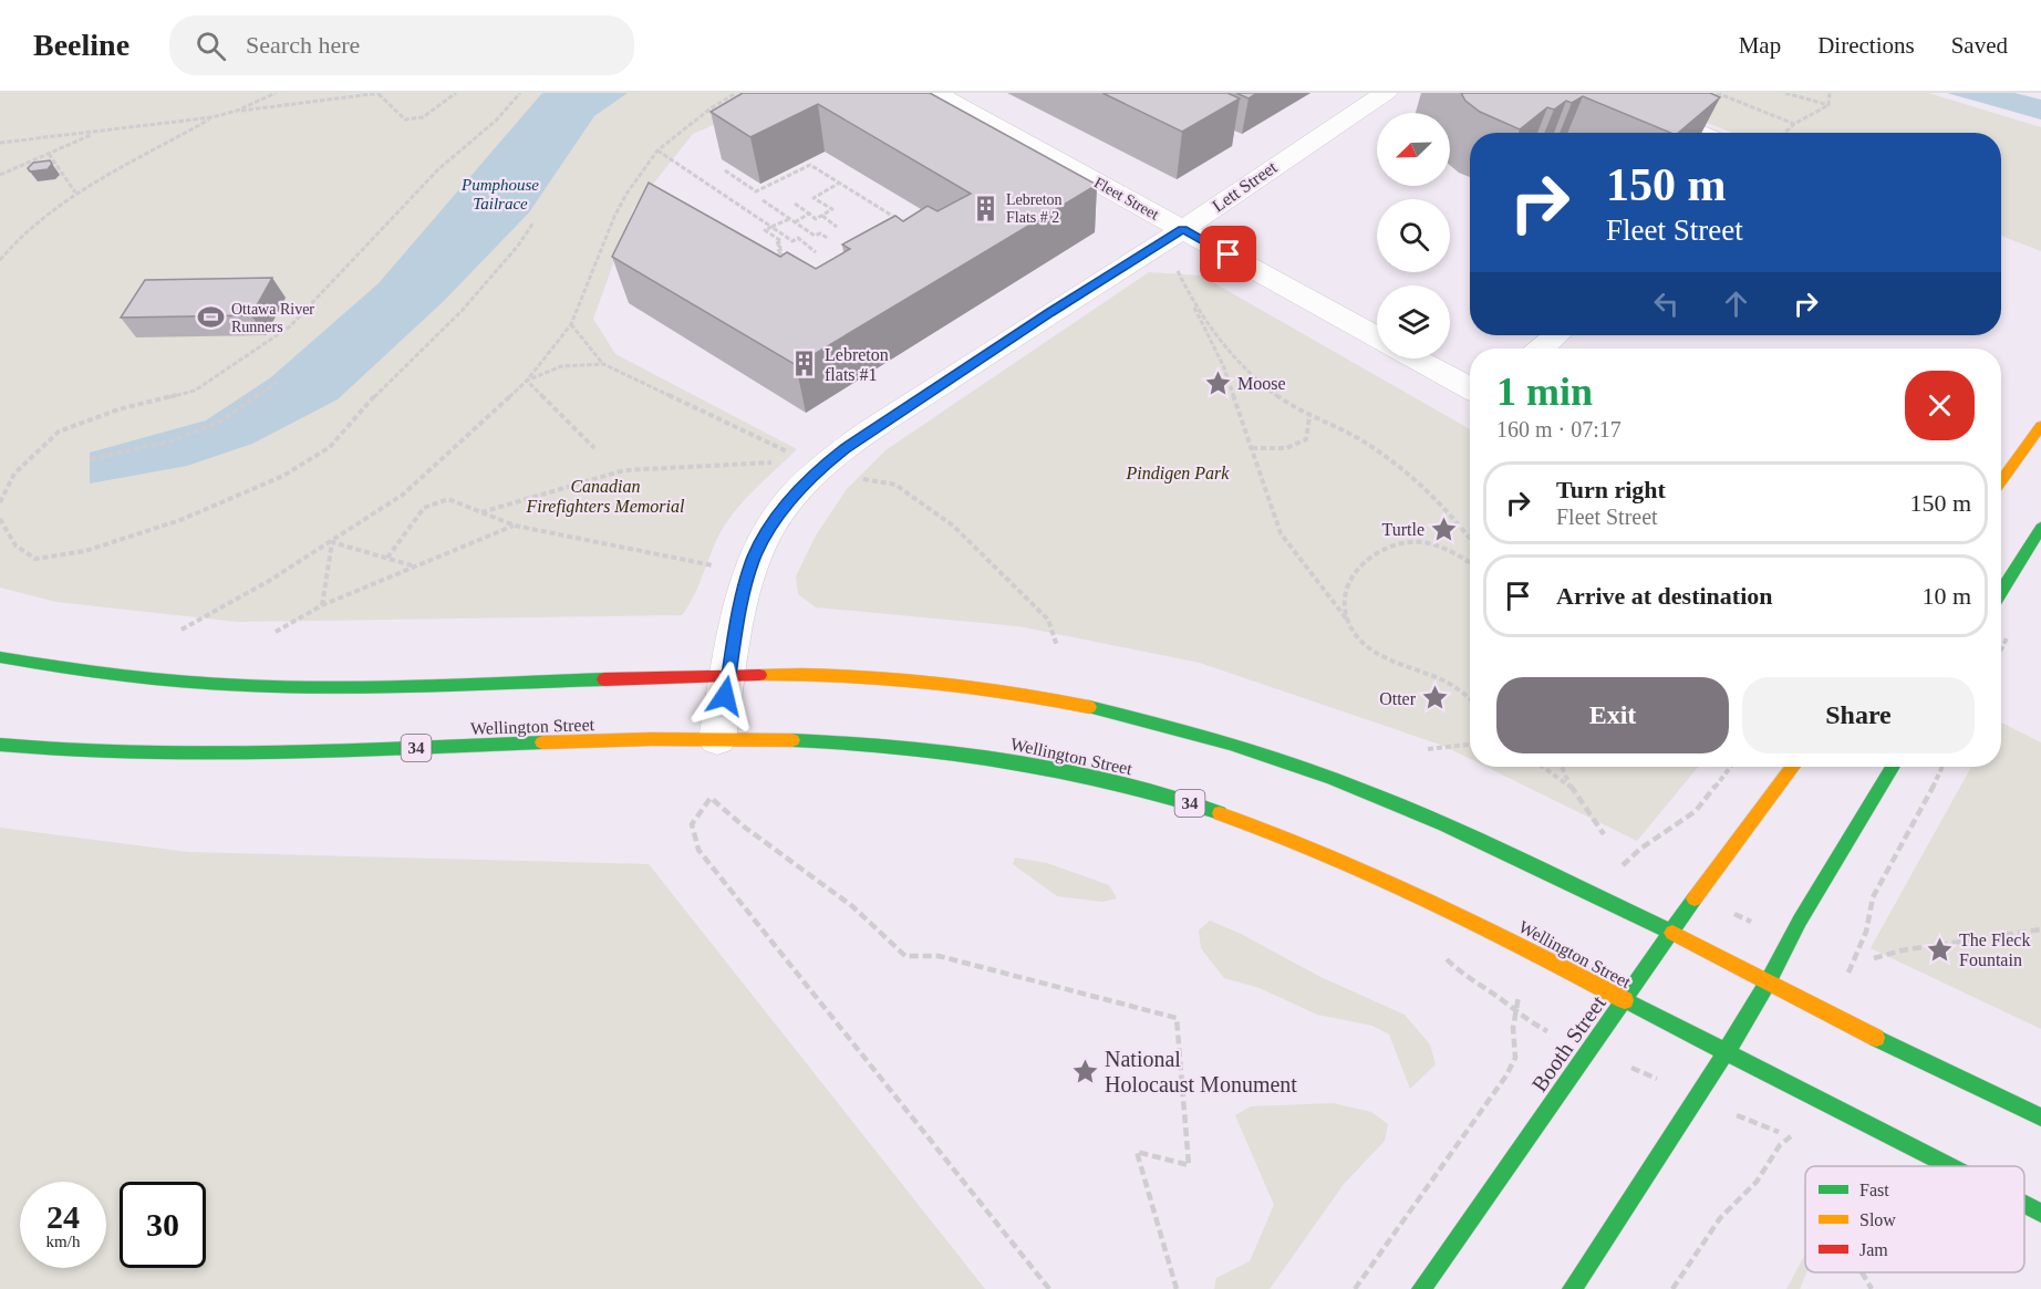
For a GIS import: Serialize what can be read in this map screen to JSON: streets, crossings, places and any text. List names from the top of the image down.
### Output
{
  "streets": {
    "main road": ["Wellington Street", "34", "Booth Street"],
    "street": ["Lett Street", "Fleet Street"]
  },
  "crossings": [
    ["Lett Street", "Fleet Street"],
    ["Lett Street", "Wellington Street"],
    ["Wellington Street", "Booth Street"]
  ],
  "water": ["Pumphouse Tailrace"],
  "parks": ["Pindigen Park", "Canadian Firefighters Memorial"],
  "places": {
    "building": ["Lebreton Flats # 2", "Lebreton flats #1"],
    "sports": ["Ottawa River Runners"],
    "place": [
      "Moose",
      "Turtle",
      "Otter",
      "The Fleck Fountain",
      "National Holocaust Monument"
    ]
  },
  "legend": ["Fast", "Slow", "Jam"],
  "north": "bottom left",
  "page": {
    "header": "Beeline",
    "search": "Search here",
    "nav": ["Map", "Directions", "Saved"],
    "turn": ["150 m", "Fleet Street"],
    "heading": ["1 min", "160 m · 07:17"],
    "list": [
      {
        "name": "Turn right",
        "note": "Fleet Street",
        "value": "150 m"
      },
      {
        "name": "Arrive at destination",
        "value": "10 m"
      }
    ],
    "buttons": ["Exit", "Share"],
    "speed": "24 km/h",
    "limit": "30"
  }
}
